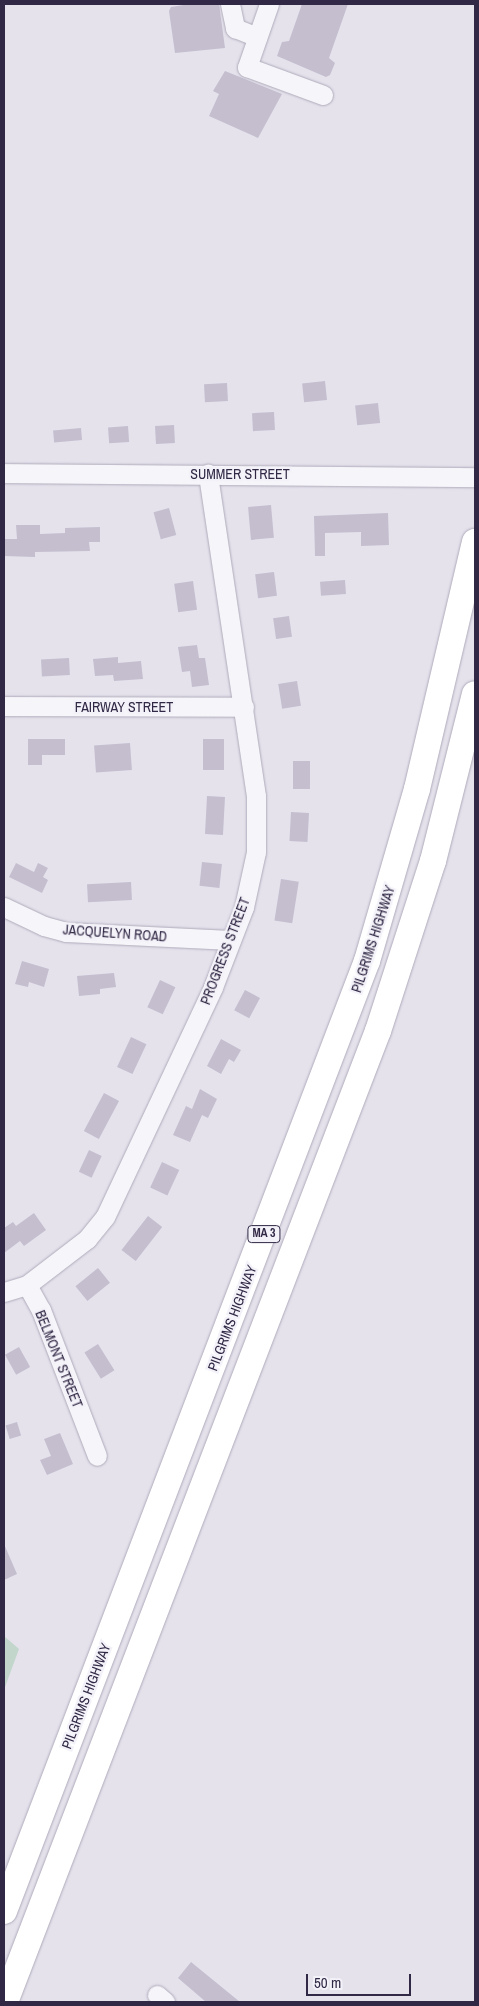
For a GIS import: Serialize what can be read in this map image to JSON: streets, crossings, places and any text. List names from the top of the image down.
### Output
{
  "streets": {
    "highway": ["PILGRIMS HIGHWAY", "MA 3"],
    "street": [
      "SUMMER STREET",
      "FAIRWAY STREET",
      "JACQUELYN ROAD",
      "PROGRESS STREET",
      "BELMONT STREET"
    ]
  },
  "crossings": [
    ["SUMMER STREET", "PROGRESS STREET"],
    ["FAIRWAY STREET", "PROGRESS STREET"],
    ["JACQUELYN ROAD", "PROGRESS STREET"],
    ["PROGRESS STREET", "BELMONT STREET"]
  ],
  "scale_bar": "50 m"
}
